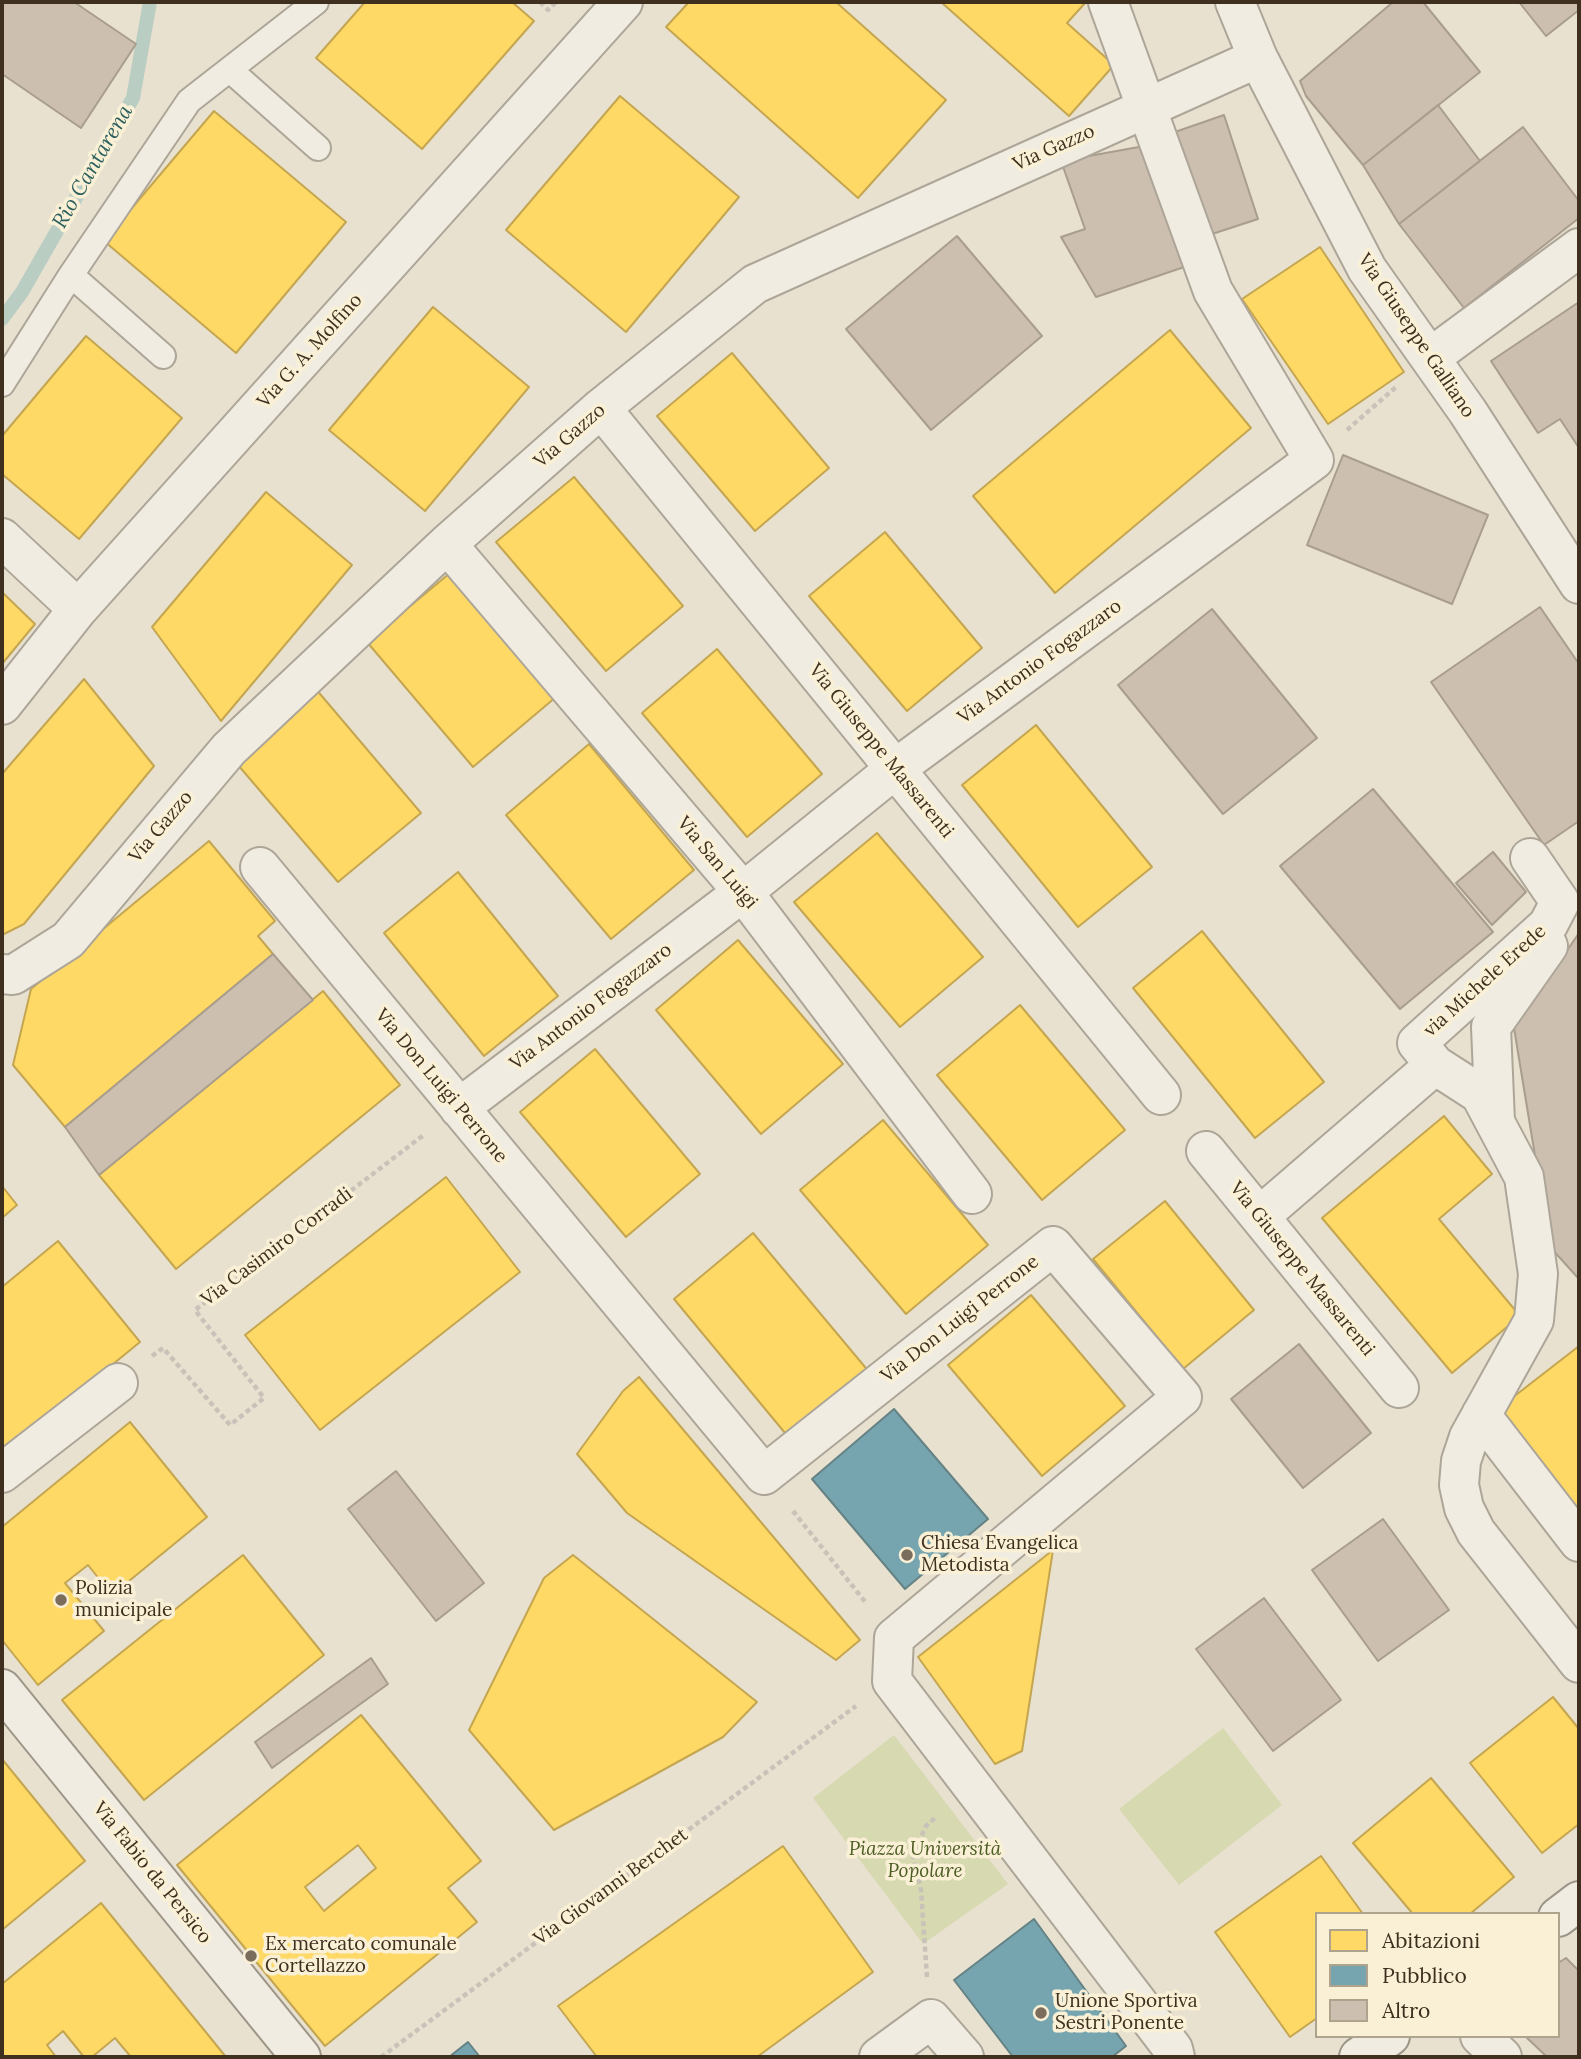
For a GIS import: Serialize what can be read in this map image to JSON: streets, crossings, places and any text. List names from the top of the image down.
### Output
{
  "streets": {
    "street": [
      "Via Gazzo",
      "Via Giuseppe Galliano",
      "Via G. A. Molfino",
      "Via Antonio Fogazzaro",
      "Via Giuseppe Massarenti",
      "Via San Luigi",
      "via Michele Erede",
      "Via Don Luigi Perrone",
      "Via Fabio da Persico"
    ],
    "path": ["Via Casimiro Corradi", "Via Giovanni Berchet"]
  },
  "crossings": [
    ["Via Gazzo", "Via Giuseppe Galliano"],
    ["Via Gazzo", "Via Giuseppe Massarenti"],
    ["Via Gazzo", "Via San Luigi"],
    ["Via Antonio Fogazzaro", "Via Giuseppe Massarenti"],
    ["Via Antonio Fogazzaro", "Via San Luigi"],
    ["Via Antonio Fogazzaro", "Via Don Luigi Perrone"],
    ["Via Antonio Fogazzaro", "Via Casimiro Corradi"],
    ["Via Giuseppe Massarenti", "via Michele Erede"],
    ["Via Don Luigi Perrone", "Via Casimiro Corradi"]
  ],
  "water": ["Rio Cantarena"],
  "parks": ["Piazza Università Popolare"],
  "places": [
    "Chiesa Evangelica Metodista",
    "Polizia municipale",
    "Ex mercato comunale Cortellazzo",
    "Unione Sportiva Sestri Ponente"
  ],
  "legend": ["Abitazioni", "Pubblico", "Altro"]
}
